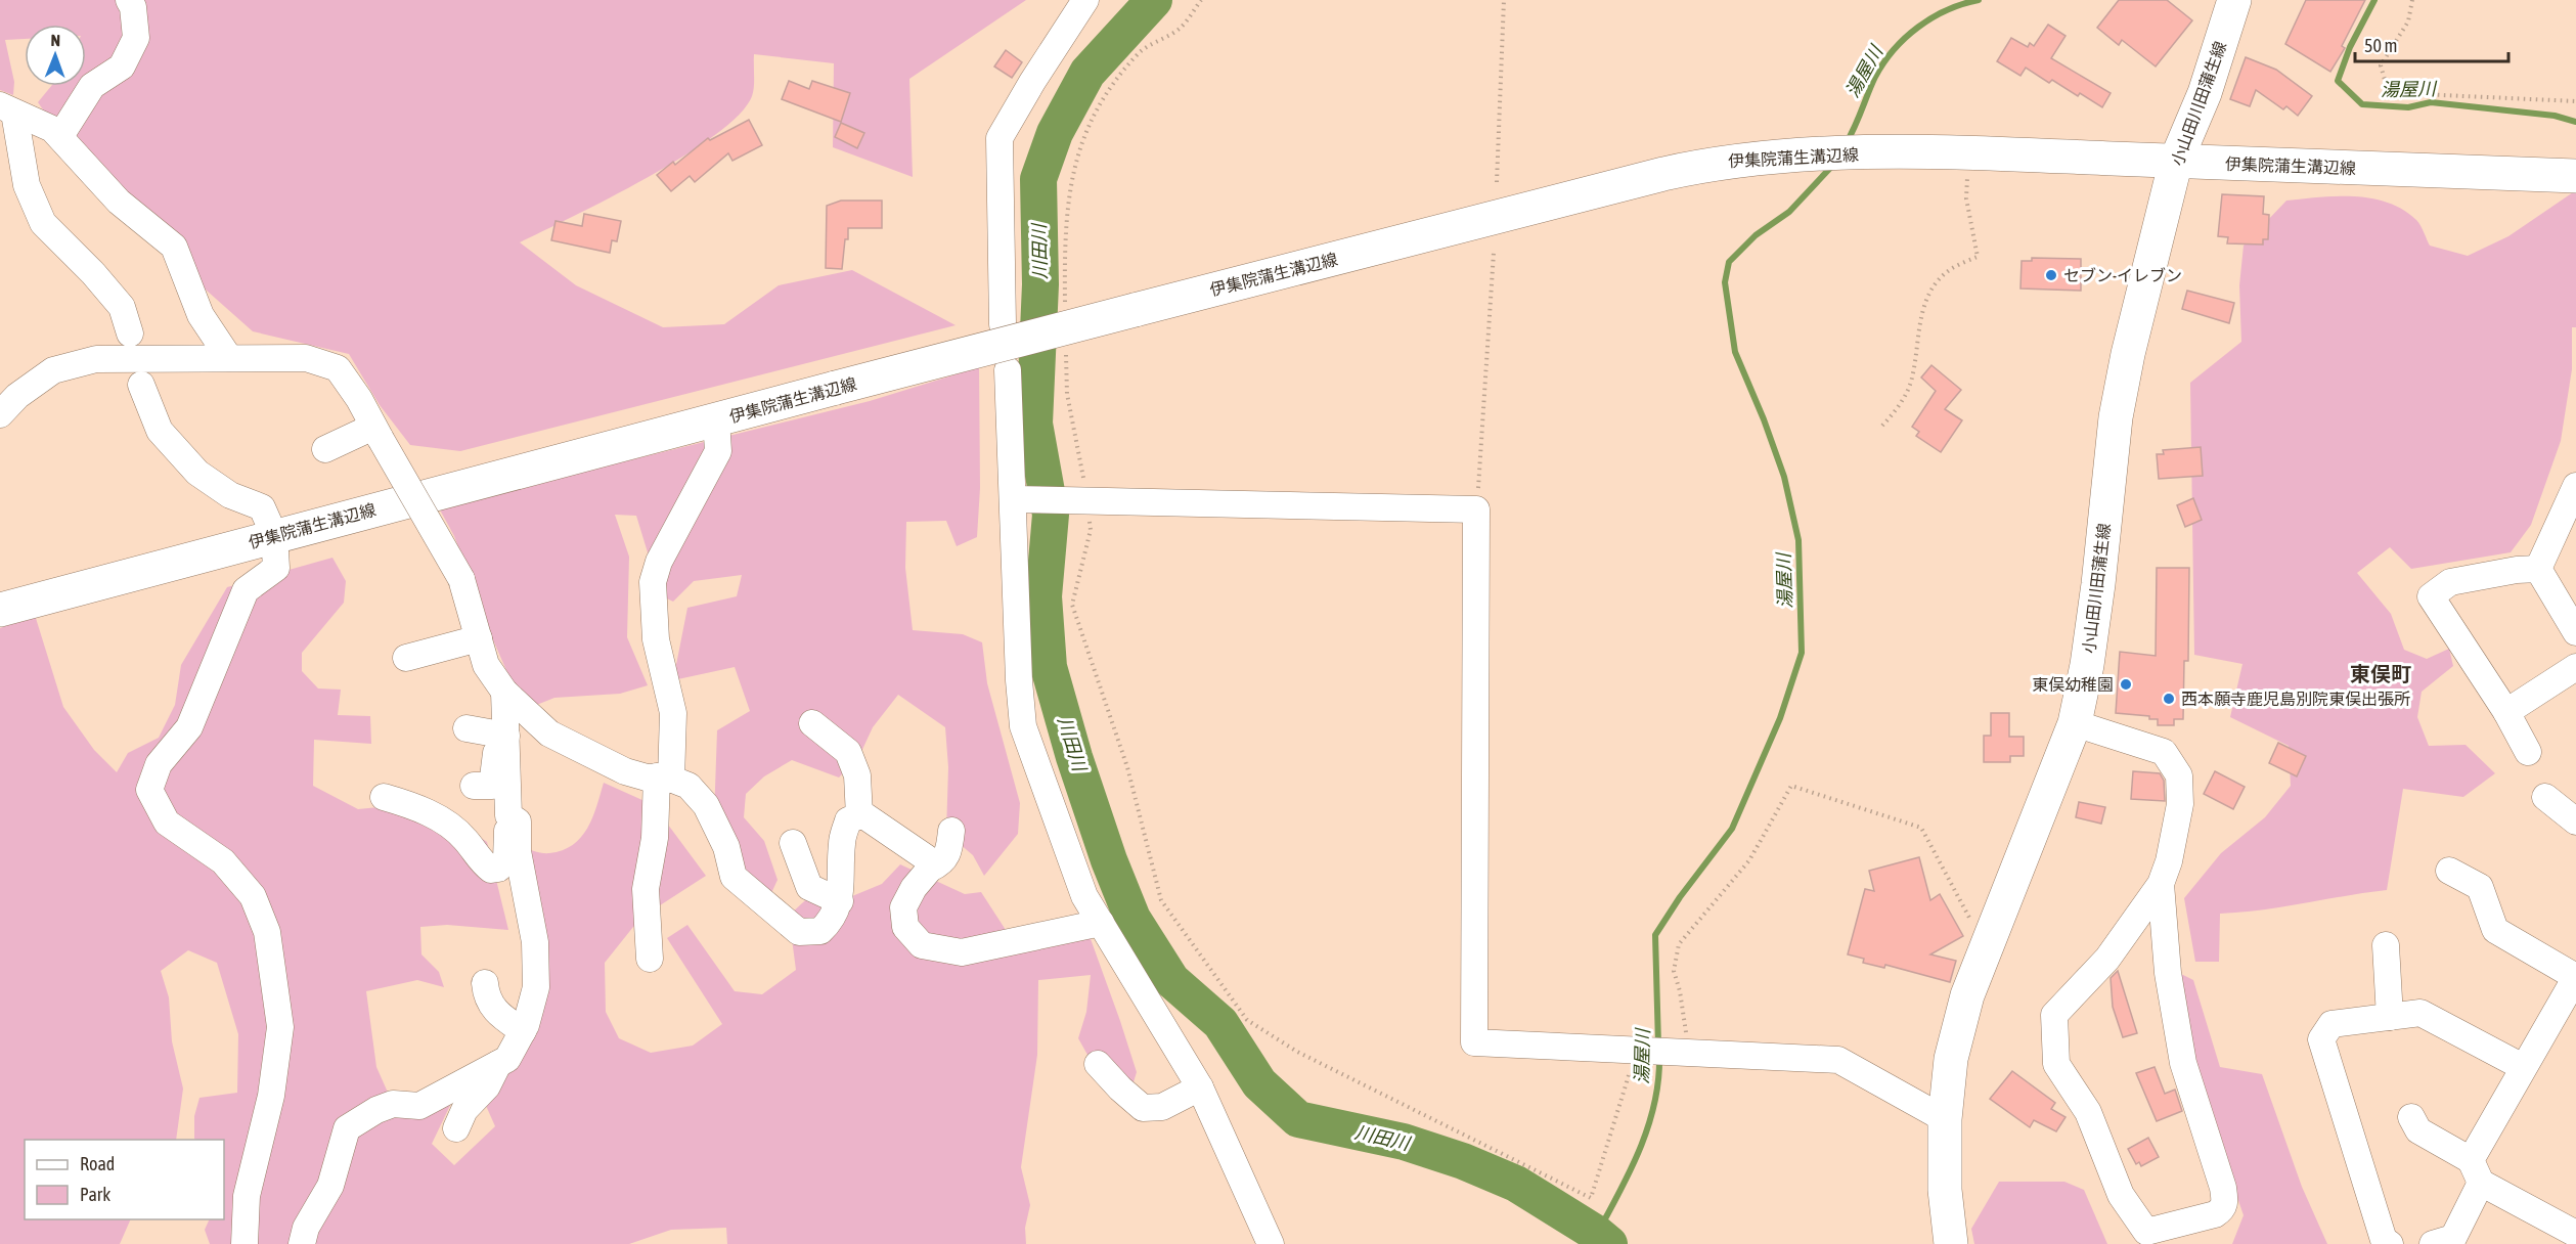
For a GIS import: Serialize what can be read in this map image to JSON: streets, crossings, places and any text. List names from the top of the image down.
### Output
{
  "streets": {
    "main road": ["小山田川田蒲生線", "伊集院蒲生溝辺線"]
  },
  "crossings": [
    ["小山田川田蒲生線", "伊集院蒲生溝辺線"]
  ],
  "districts": ["東俣町"],
  "water": ["湯屋川", "川田川"],
  "places": ["セブン-イレブン", "東俣幼稚園", "西本願寺鹿児島別院東俣出張所"],
  "legend": ["Road", "Park"],
  "scale_bar": "50 m",
  "north": "top"
}
